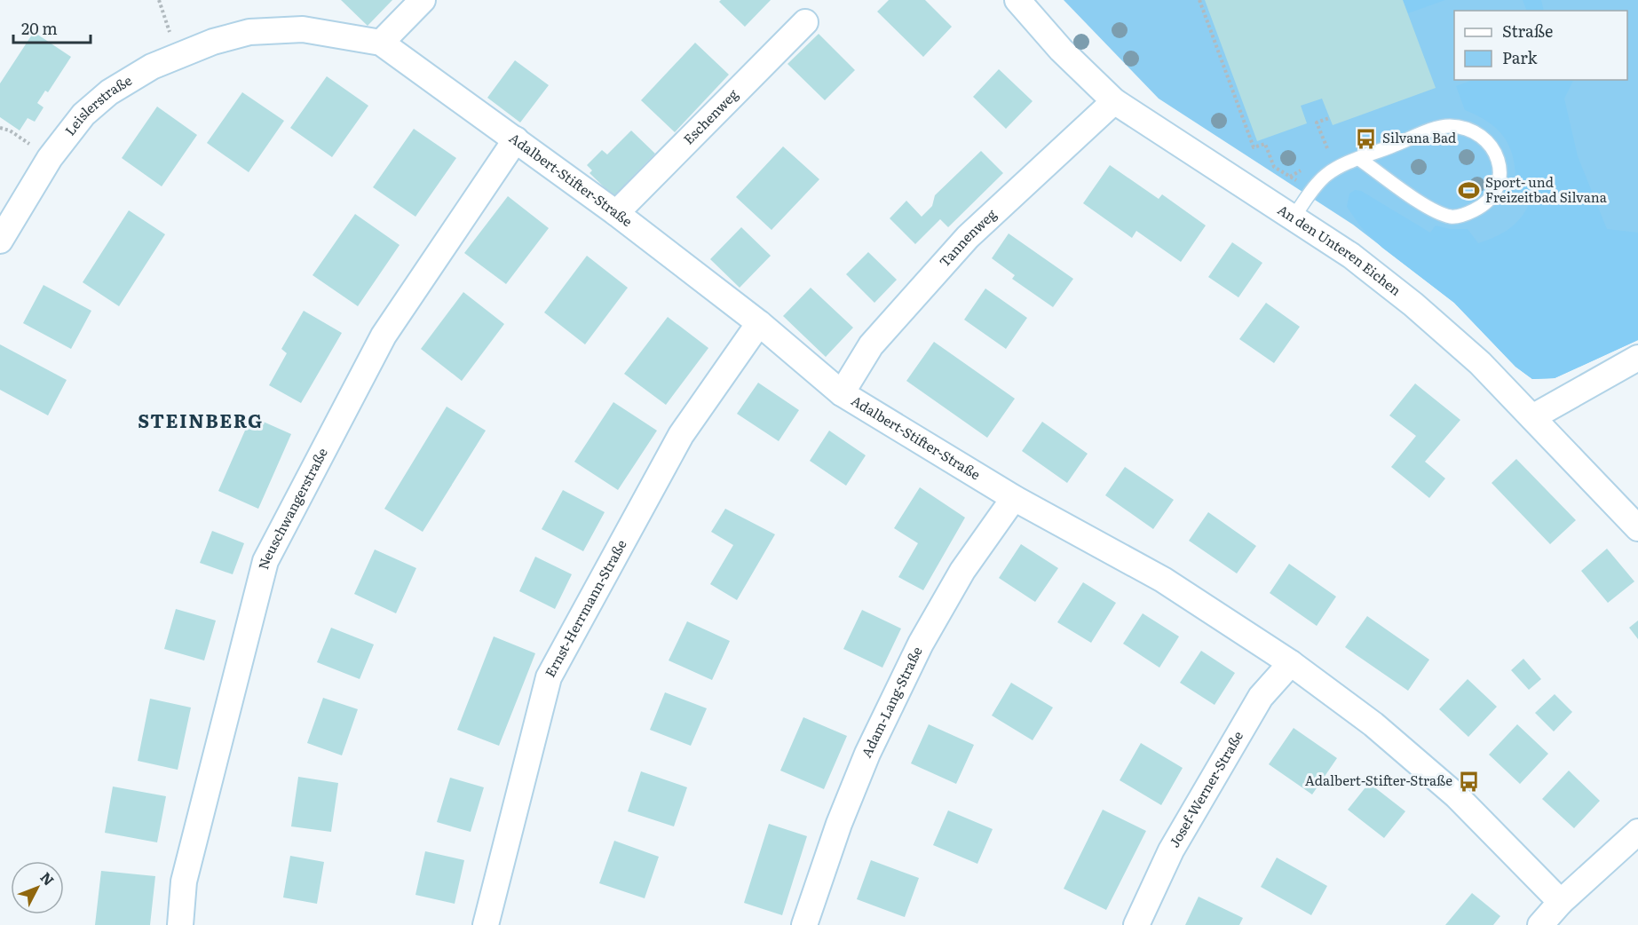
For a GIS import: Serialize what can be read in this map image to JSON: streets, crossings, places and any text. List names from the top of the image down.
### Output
{
  "streets": {
    "street": [
      "Leislerstraße",
      "Eschenweg",
      "Adalbert-Stifter-Straße",
      "Tannenweg",
      "An den Unteren Eichen",
      "Neuschwangerstraße",
      "Ernst-Herrmann-Straße",
      "Adam-Lang-Straße",
      "Josef-Werner-Straße"
    ]
  },
  "crossings": [
    ["Leislerstraße", "Adalbert-Stifter-Straße"],
    ["Eschenweg", "Adalbert-Stifter-Straße"],
    ["Adalbert-Stifter-Straße", "Tannenweg"],
    ["Adalbert-Stifter-Straße", "Neuschwangerstraße"],
    ["Adalbert-Stifter-Straße", "Ernst-Herrmann-Straße"],
    ["Adalbert-Stifter-Straße", "Adam-Lang-Straße"],
    ["Adalbert-Stifter-Straße", "Josef-Werner-Straße"],
    ["Tannenweg", "An den Unteren Eichen"]
  ],
  "districts": ["STEINBERG"],
  "places": {
    "bus stop": ["Silvana Bad", "Adalbert-Stifter-Straße"],
    "sports": ["Sport- und Freizeitbad Silvana"]
  },
  "legend": ["Straße", "Park"],
  "scale_bar": "20 m",
  "north": "top right"
}
